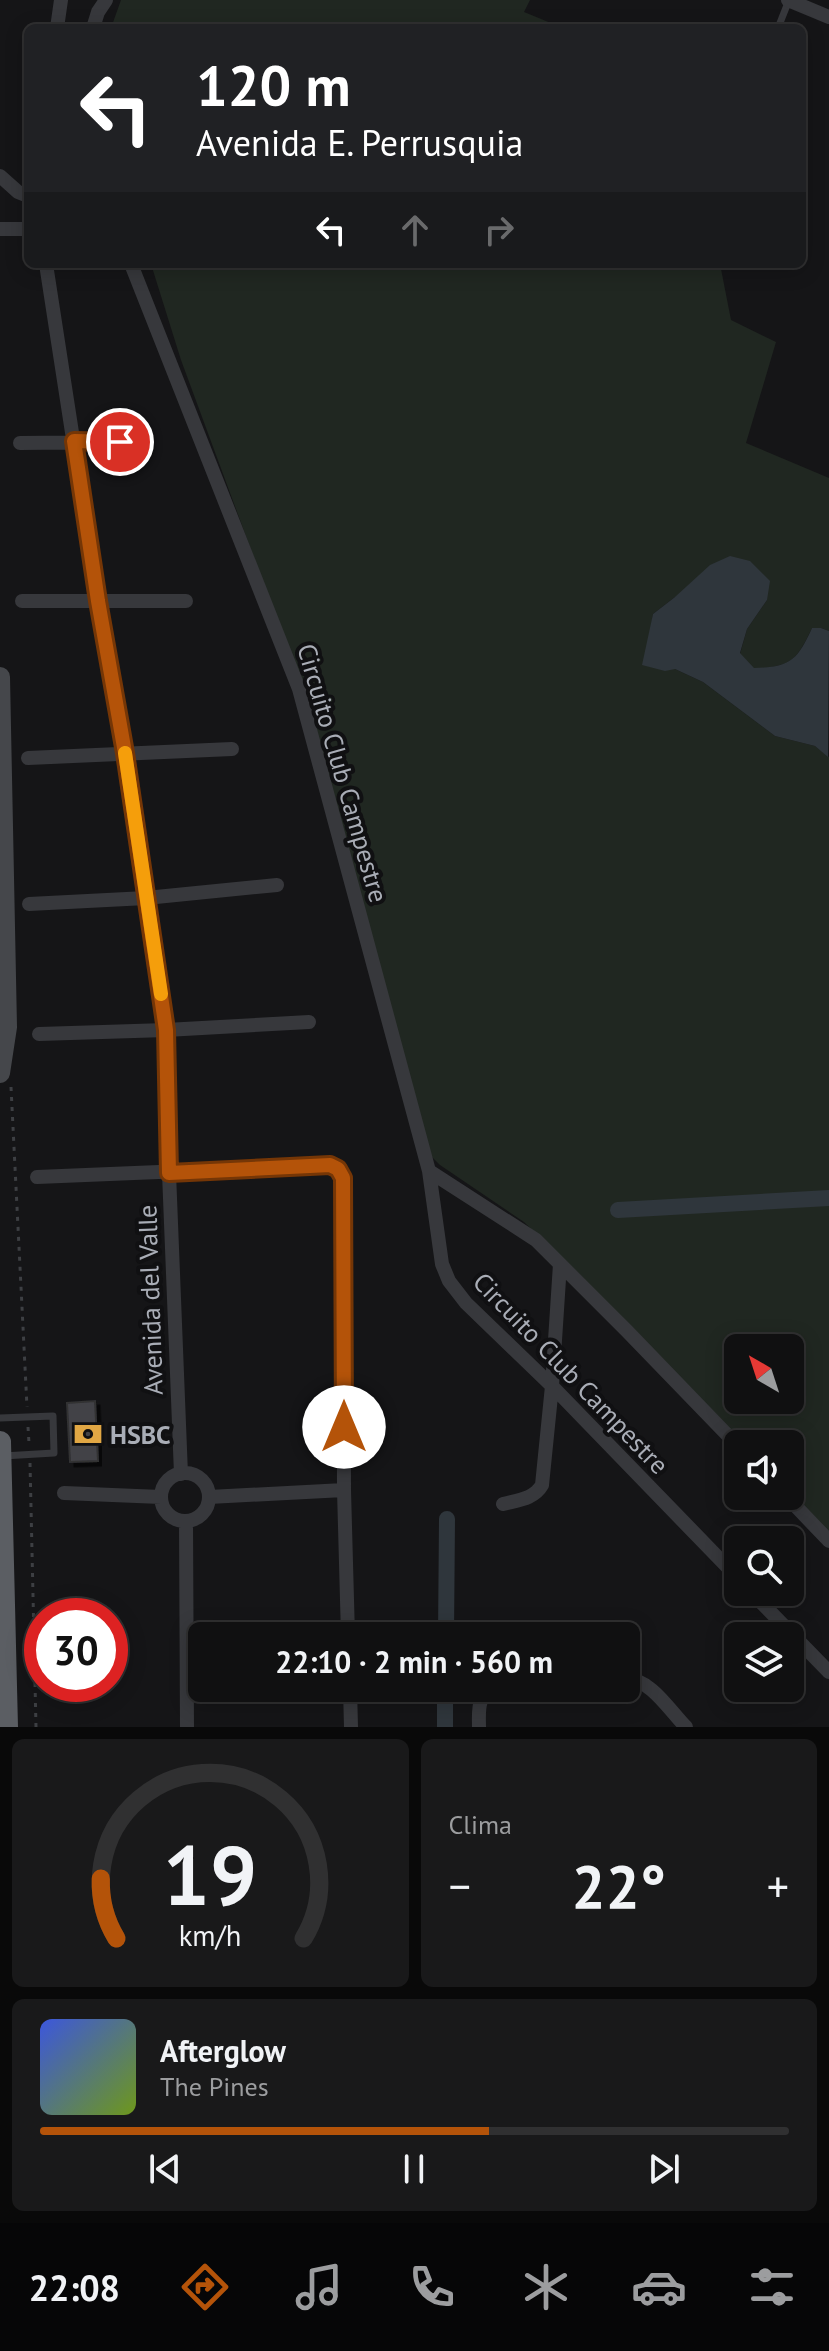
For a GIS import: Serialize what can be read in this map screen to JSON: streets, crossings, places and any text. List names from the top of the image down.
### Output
{
  "streets": {
    "street": ["Circuito Club Campestre", "Avenida del Valle"]
  },
  "places": {
    "bank": ["HSBC"]
  },
  "north": "top left",
  "page": {
    "turn": ["120 m", "Avenida E. Perrusquia"],
    "limit": "30",
    "trip": "22:10 · 2 min · 560 m",
    "tile": "Clima",
    "heat": ["−", "22°", "+"],
    "song": ["Afterglow", "The Pines"],
    "tabs": "22:08",
    "gauge": ["19", "km/h"]
  }
}
